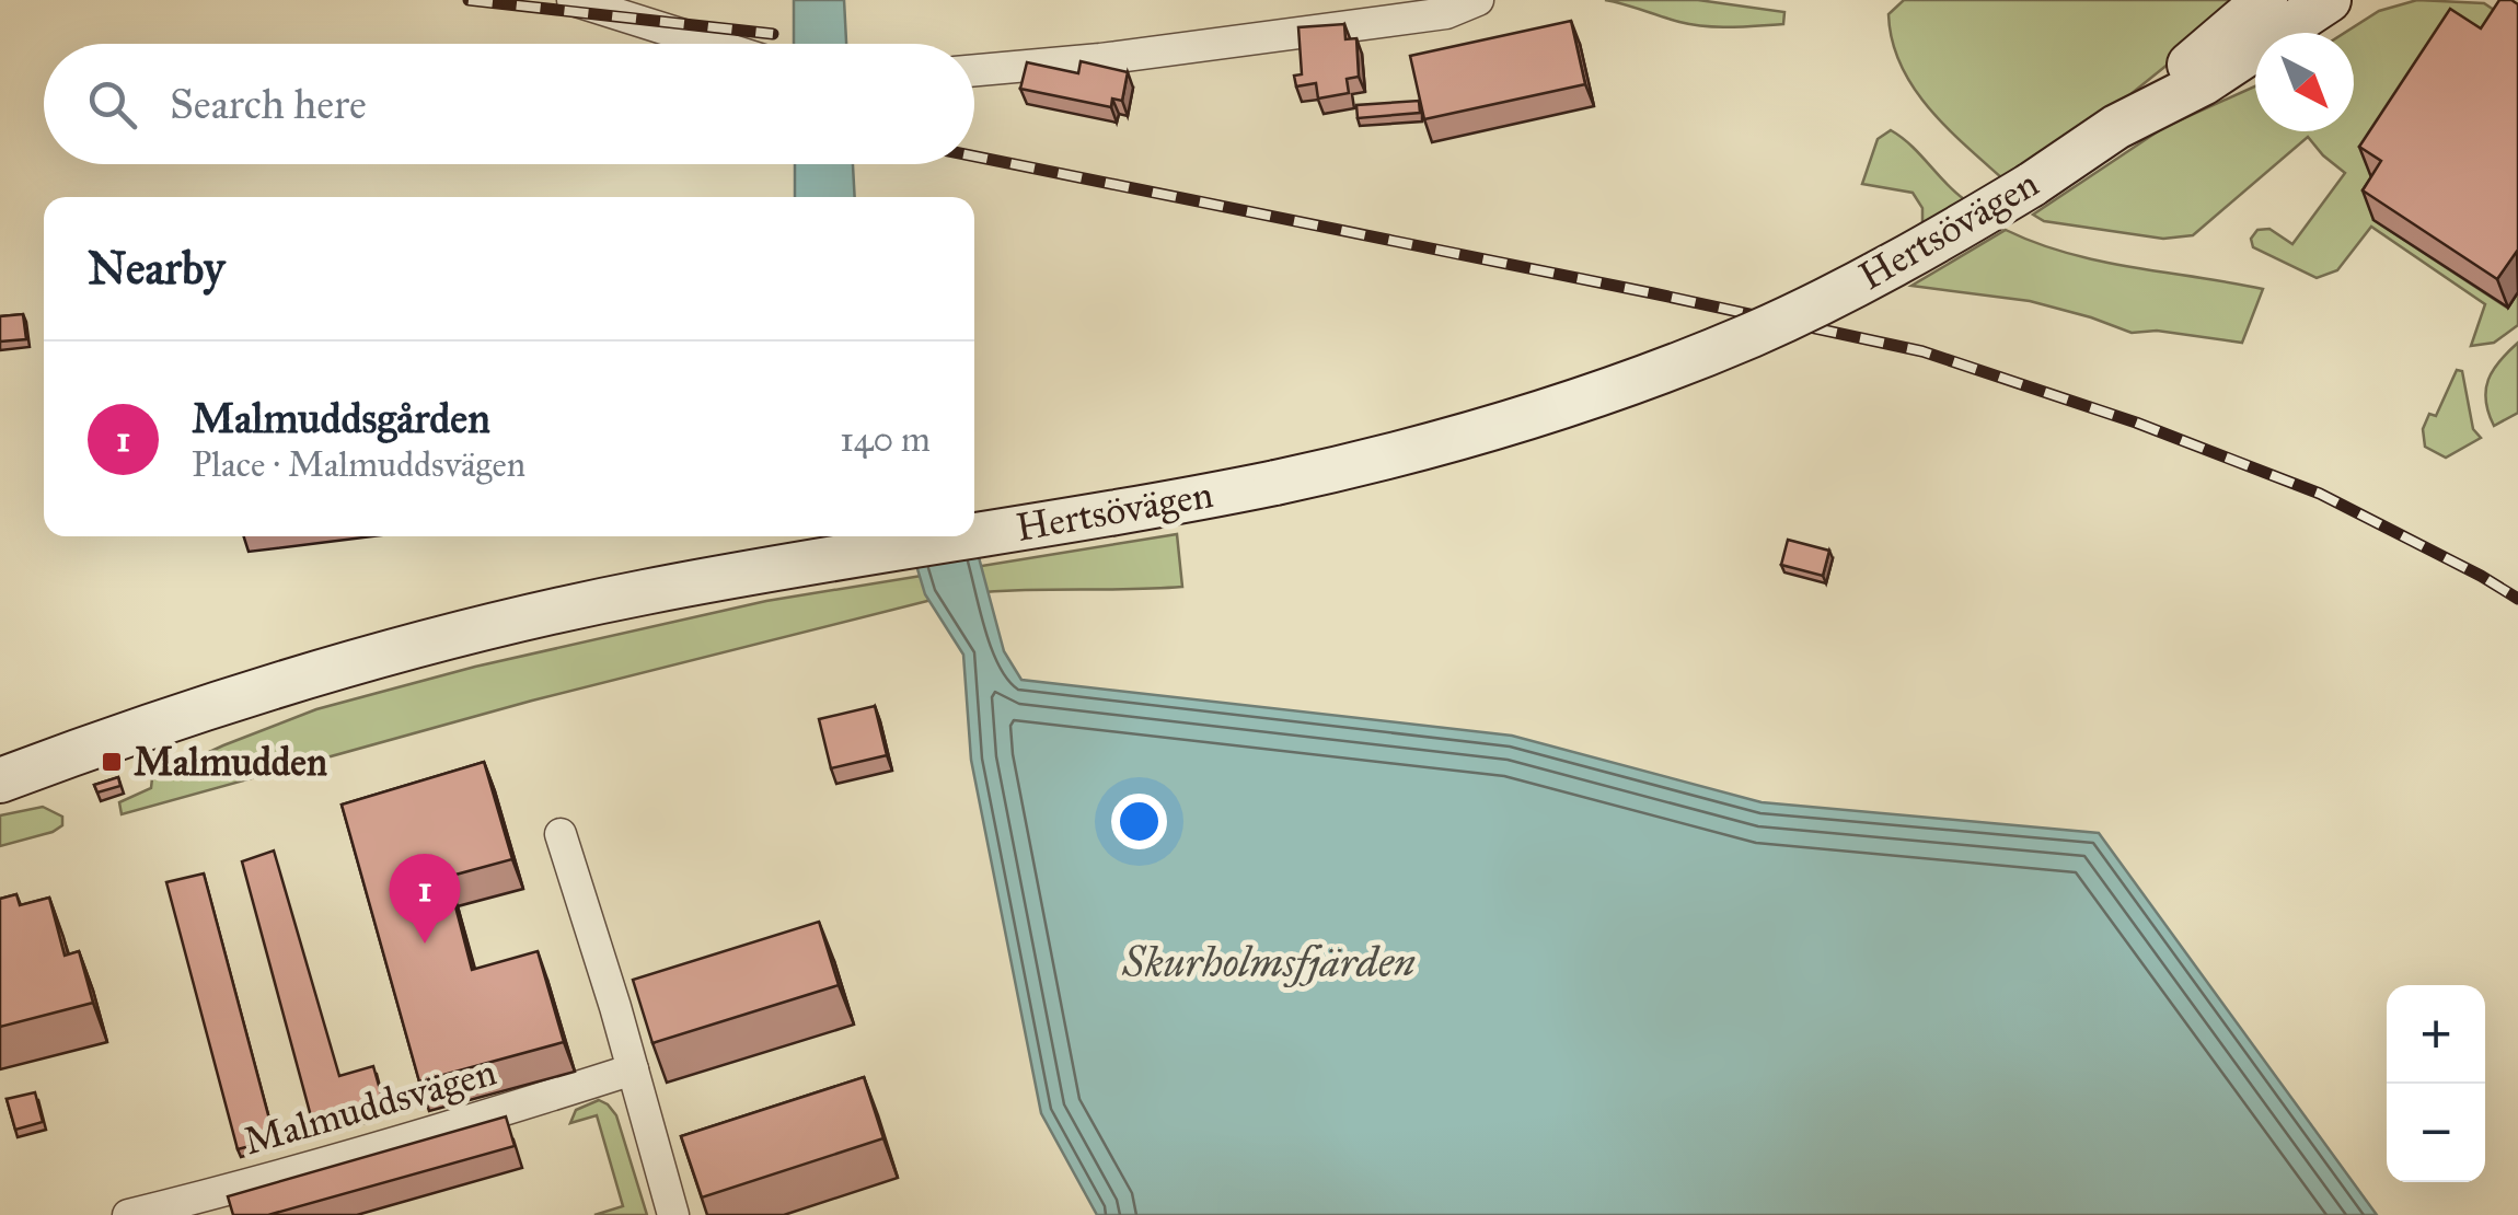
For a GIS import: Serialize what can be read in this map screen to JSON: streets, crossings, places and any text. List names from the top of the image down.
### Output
{
  "streets": {
    "main road": ["Hertsövägen"],
    "street": ["Malmuddsvägen"]
  },
  "water": ["Skurholmsfjärden"],
  "places": {
    "transit": ["Malmudden"]
  },
  "north": "bottom right",
  "page": {
    "search": "Search here",
    "heading": "Nearby",
    "list": [
      {
        "mark": "1",
        "name": "Malmuddsgården",
        "note": "Place · Malmuddsvägen",
        "value": "140 m"
      }
    ],
    "pins": "1",
    "map_buttons": ["+", "−"]
  }
}
